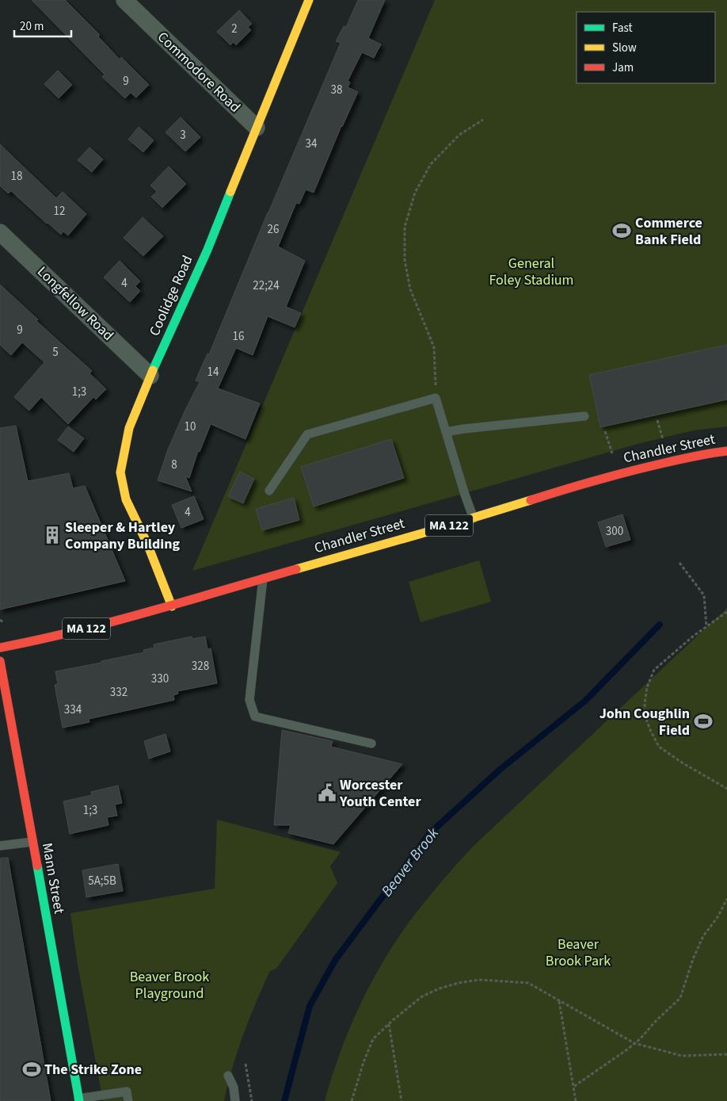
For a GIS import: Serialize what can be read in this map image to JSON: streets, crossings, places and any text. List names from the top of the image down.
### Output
{
  "streets": {
    "street": [
      "Commodore Road",
      "Coolidge Road",
      "Longfellow Road",
      "Chandler Street",
      "MA 122",
      "Mann Street"
    ]
  },
  "crossings": [
    ["Commodore Road", "Coolidge Road"],
    ["Coolidge Road", "Longfellow Road"],
    ["Coolidge Road", "Chandler Street"]
  ],
  "water": ["Beaver Brook"],
  "parks": ["General Foley Stadium", "Beaver Brook Park", "Beaver Brook Playground"],
  "places": {
    "sports": ["Commerce Bank Field", "John Coughlin Field", "The Strike Zone"],
    "building": ["Sleeper & Hartley Company Building"],
    "public building": ["Worcester Youth Center"]
  },
  "house_numbers": [
    "2",
    "9",
    "38",
    "3",
    "34",
    "18",
    "12",
    "26",
    "4",
    "22;24",
    "9",
    "16",
    "5",
    "14",
    "1;3",
    "10",
    "8",
    "4",
    "300",
    "328",
    "330",
    "332",
    "334",
    "1;3",
    "5A;5B"
  ],
  "legend": ["Fast", "Slow", "Jam"],
  "scale_bar": "20 m"
}
